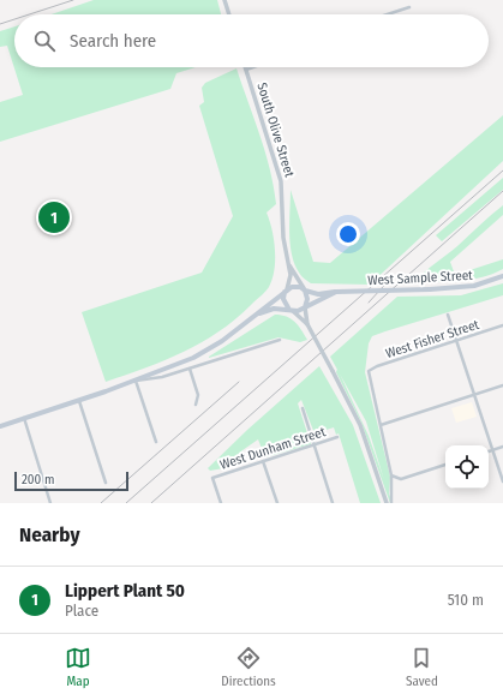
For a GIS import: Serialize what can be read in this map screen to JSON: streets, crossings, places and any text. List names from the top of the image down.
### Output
{
  "streets": {
    "main road": ["West Sample Street"],
    "street": ["South Olive Street", "West Fisher Street", "West Dunham Street"]
  },
  "crossings": [
    ["South Olive Street", "West Sample Street"]
  ],
  "scale_bar": "200 m",
  "page": {
    "search": "Search here",
    "pins": "1",
    "scale": "200 m",
    "heading": "Nearby",
    "list": [
      {
        "mark": "1",
        "name": "Lippert Plant 50",
        "note": "Place",
        "value": "510 m"
      }
    ],
    "nav": ["Map", "Directions", "Saved"]
  }
}
